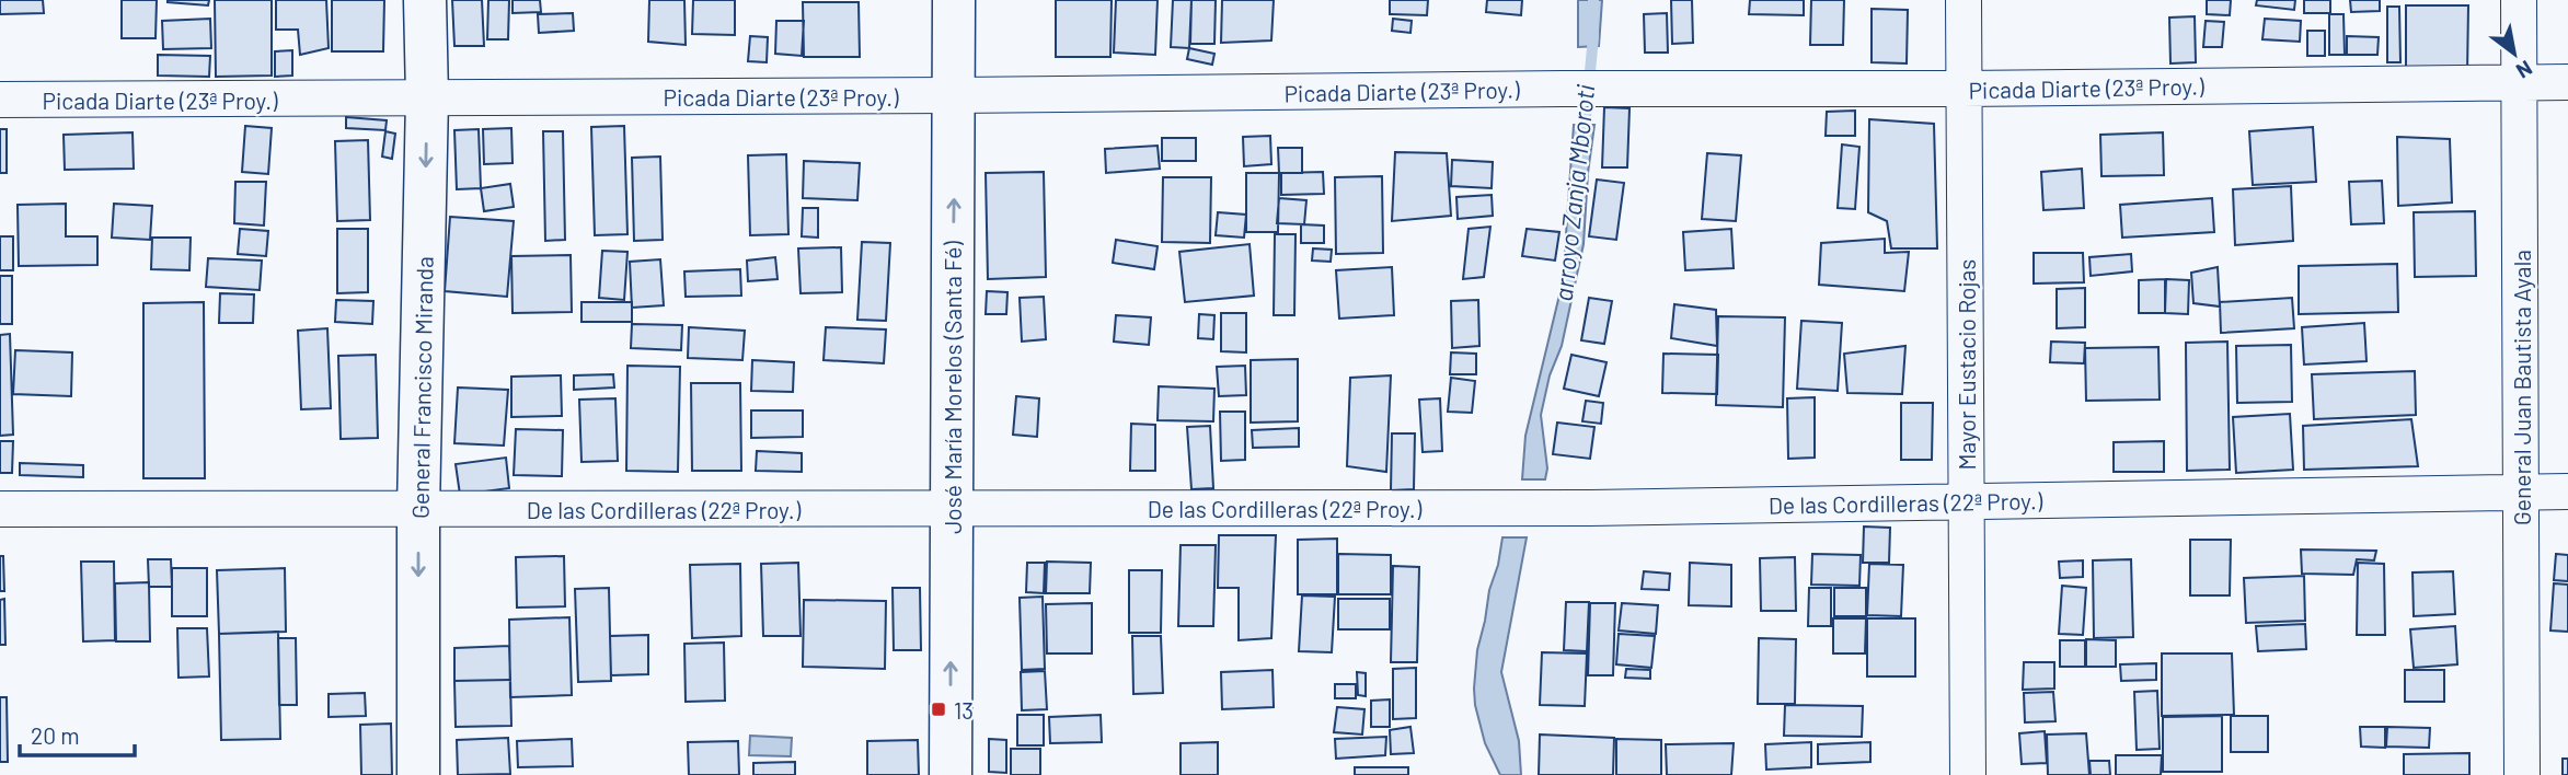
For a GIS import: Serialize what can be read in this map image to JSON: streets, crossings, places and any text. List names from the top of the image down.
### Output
{
  "streets": {
    "street": [
      "Picada Diarte (23ª Proy.)",
      "Mayor Eustacio Rojas",
      "General Francisco Miranda",
      "José María Morelos (Santa Fé)",
      "General Juan Bautista Ayala",
      "De las Cordilleras (22ª Proy.)"
    ]
  },
  "crossings": [
    ["Picada Diarte (23ª Proy.)", "Mayor Eustacio Rojas"],
    ["Picada Diarte (23ª Proy.)", "General Francisco Miranda"],
    ["Picada Diarte (23ª Proy.)", "José María Morelos (Santa Fé)"],
    ["Picada Diarte (23ª Proy.)", "General Juan Bautista Ayala"],
    ["Mayor Eustacio Rojas", "De las Cordilleras (22ª Proy.)"],
    ["General Francisco Miranda", "De las Cordilleras (22ª Proy.)"],
    ["José María Morelos (Santa Fé)", "De las Cordilleras (22ª Proy.)"],
    ["General Juan Bautista Ayala", "De las Cordilleras (22ª Proy.)"]
  ],
  "one_way": ["General Francisco Miranda", "José María Morelos (Santa Fé)"],
  "water": ["arroyo Zanja Mboroti"],
  "places": {
    "transit": ["13"]
  },
  "scale_bar": "20 m",
  "north": "bottom right"
}
